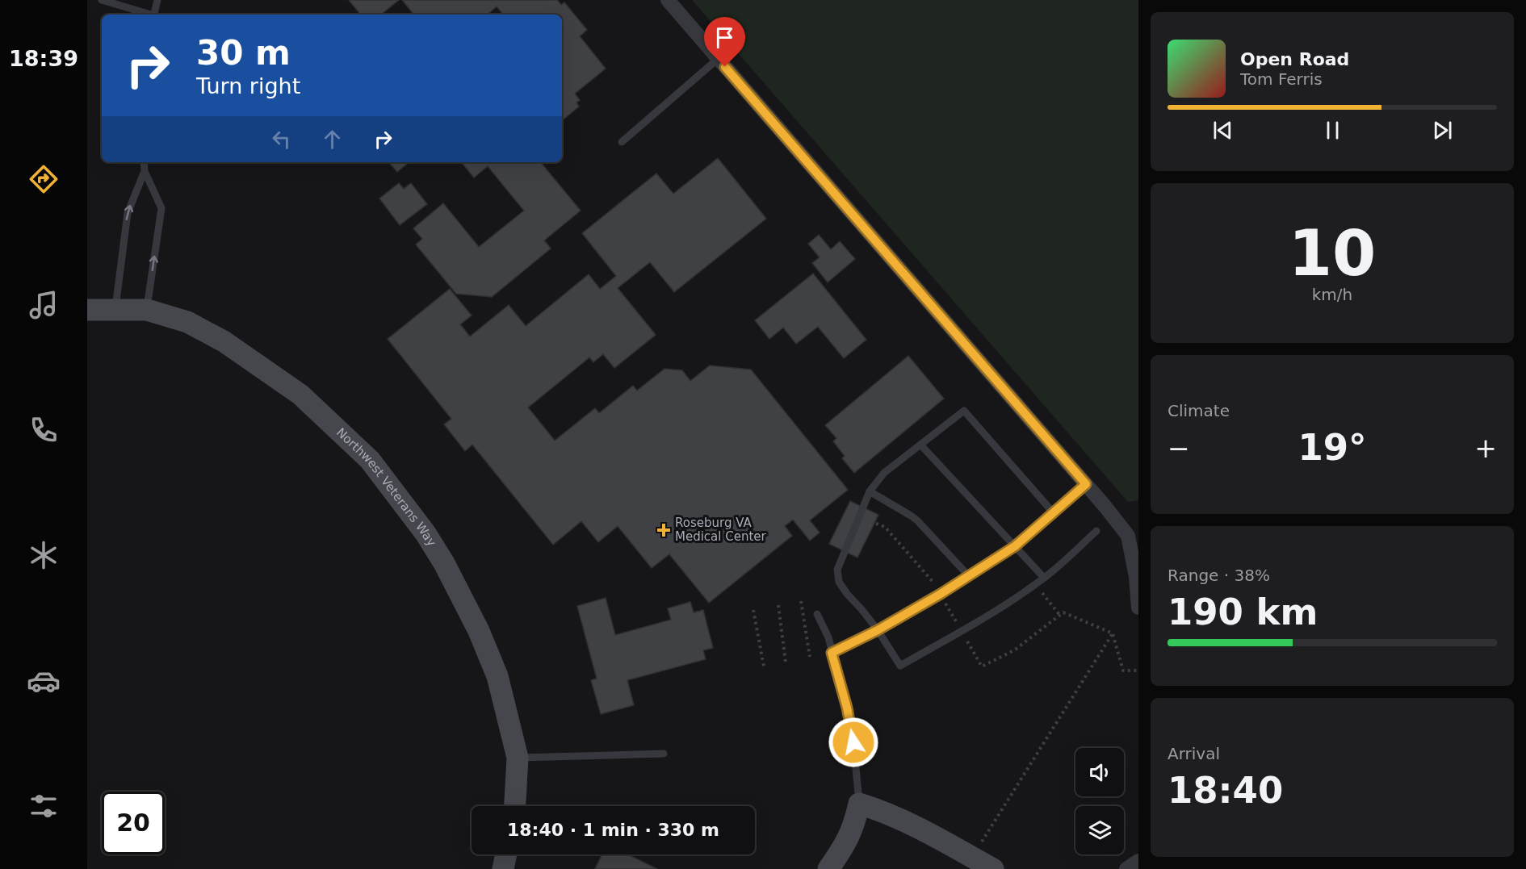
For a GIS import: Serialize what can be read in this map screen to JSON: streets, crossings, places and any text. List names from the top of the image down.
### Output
{
  "streets": {
    "street": ["Northwest Veterans Way"]
  },
  "places": {
    "health": ["Roseburg VA Medical Center"]
  },
  "page": {
    "tabs": "18:39",
    "turn": ["30 m", "Turn right"],
    "song": ["Open Road", "Tom Ferris"],
    "tile": [
      ["10", "km/h"],
      "Climate",
      ["Range · 38%", "190 km"],
      ["Arrival", "18:40"]
    ],
    "heat": ["−", "19°", "+"],
    "limit": "20",
    "trip": "18:40 · 1 min · 330 m"
  }
}
